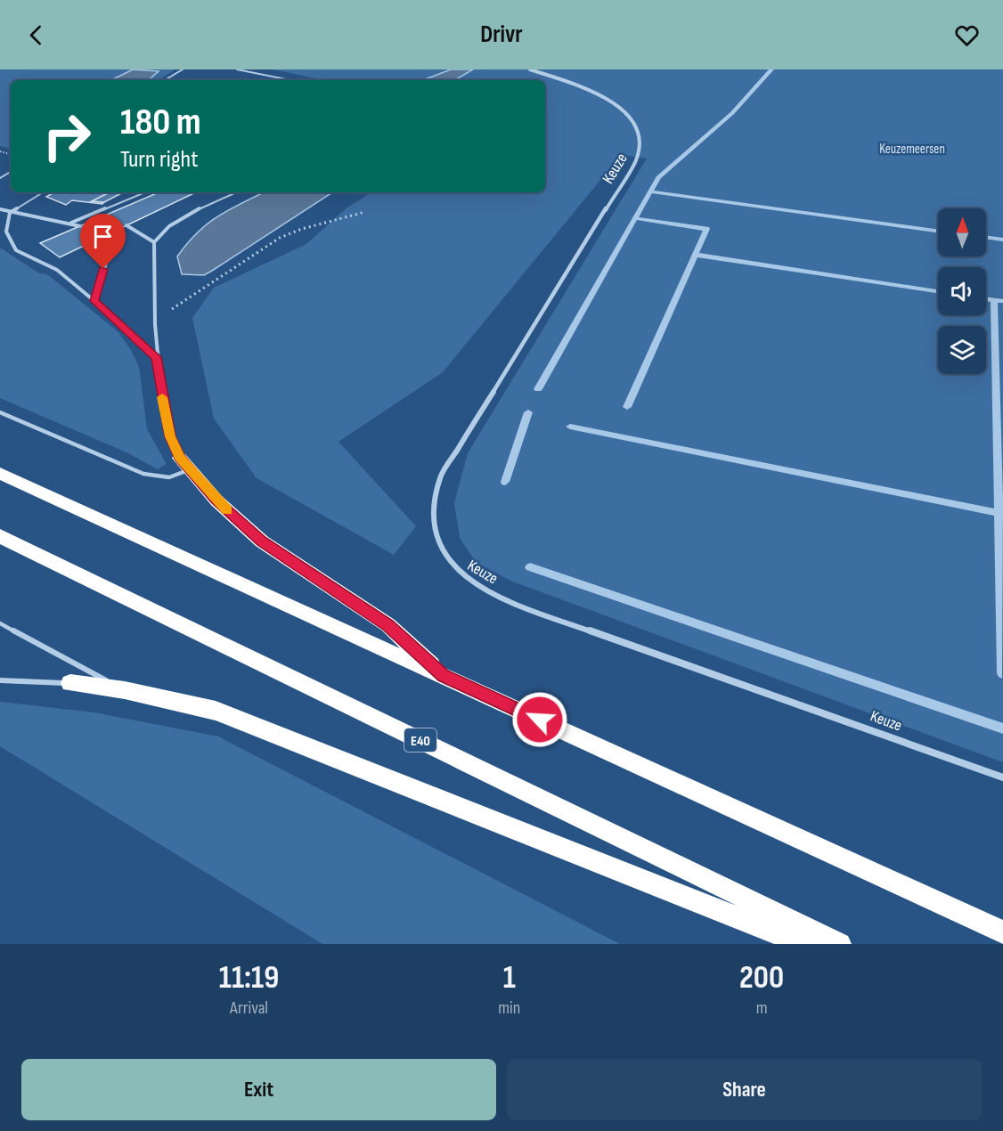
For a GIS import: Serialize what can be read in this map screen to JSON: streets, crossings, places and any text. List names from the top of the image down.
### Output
{
  "streets": {
    "highway": ["E40"],
    "street": ["Keuze"]
  },
  "parks": ["Keuzemeersen"],
  "north": "top",
  "page": {
    "header": "Drivr",
    "turn": ["180 m", "Turn right"],
    "eta": [
      "11:19",
      "Arrival",
      "1",
      "min",
      "200",
      "m"
    ],
    "buttons": ["Exit", "Share"]
  }
}
